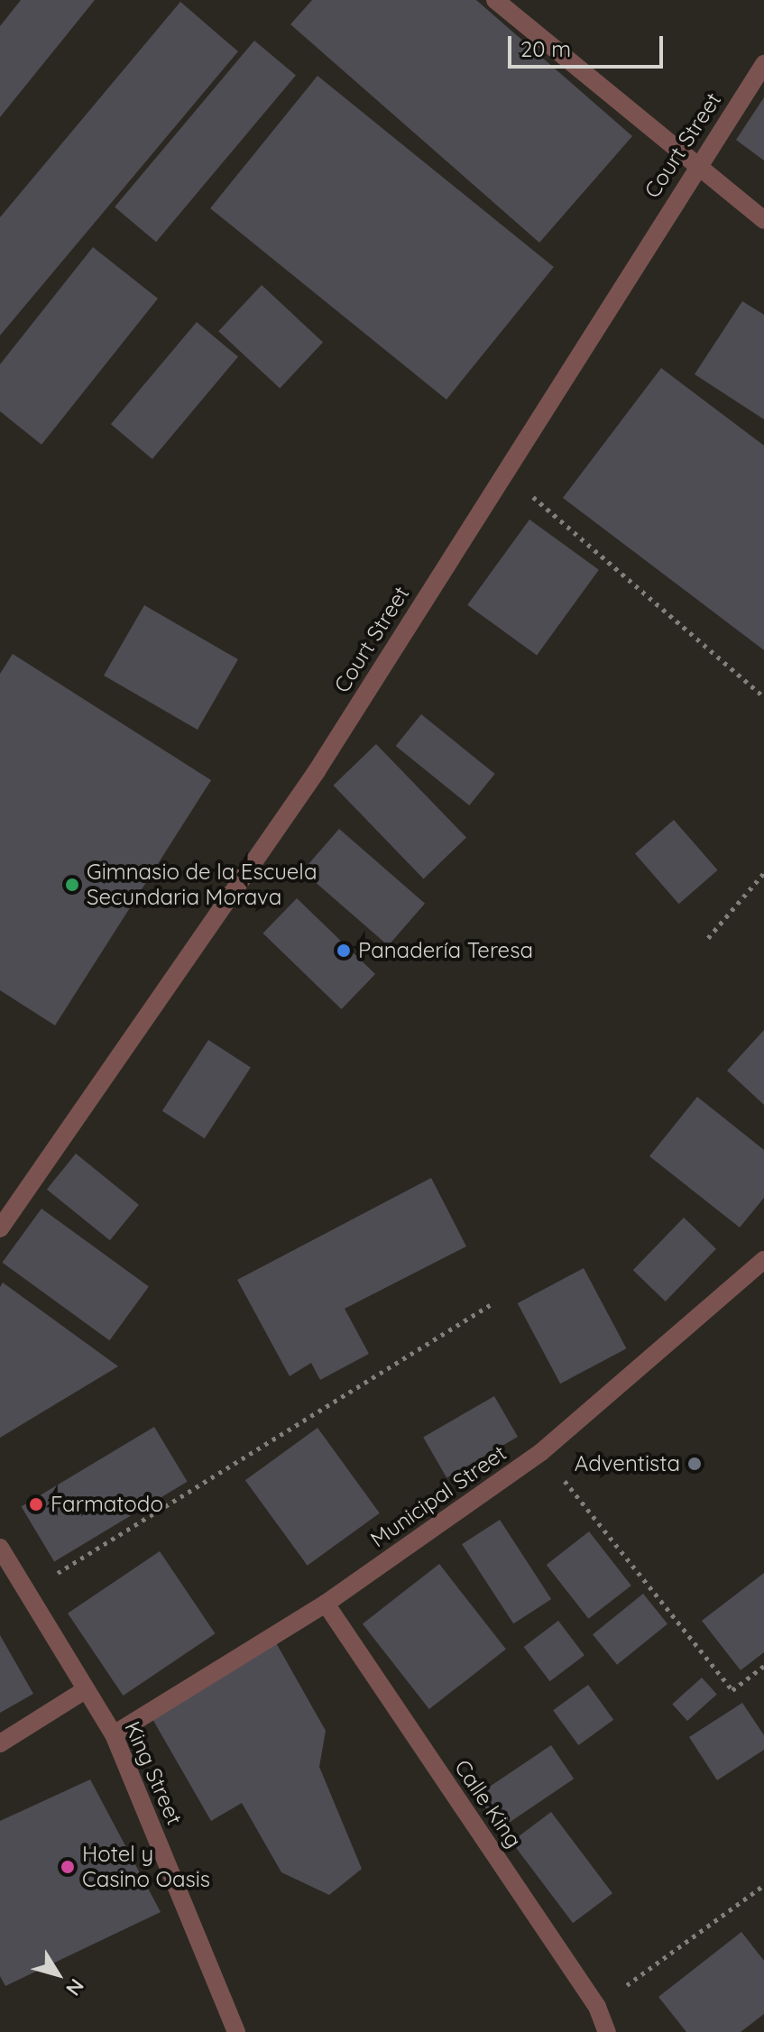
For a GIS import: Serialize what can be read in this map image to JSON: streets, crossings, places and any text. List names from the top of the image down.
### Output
{
  "streets": {
    "street": [
      "Court Street",
      "Municipal Street",
      "King Street",
      "Calle King"
    ]
  },
  "crossings": [
    ["Municipal Street", "King Street"],
    ["Municipal Street", "Calle King"]
  ],
  "places": [
    "Gimnasio de la Escuela Secundaria Morava",
    "Panadería Teresa",
    "Adventista",
    "Farmatodo",
    "Hotel y Casino Oasis"
  ],
  "scale_bar": "20 m",
  "north": "bottom right"
}
